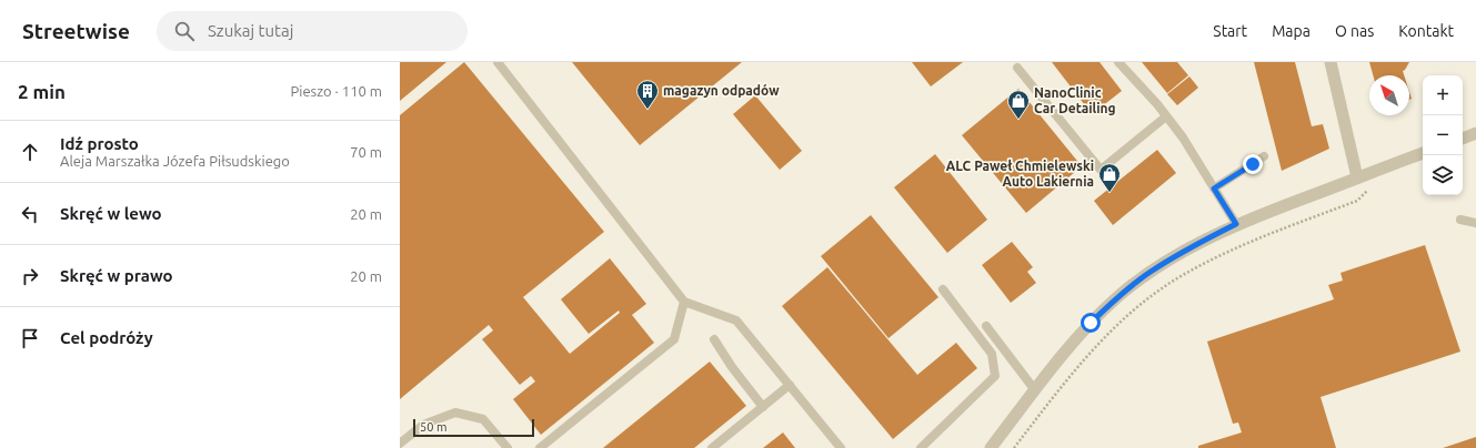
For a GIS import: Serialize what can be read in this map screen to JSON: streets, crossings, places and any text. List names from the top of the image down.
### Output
{
  "places": {
    "building": ["magazyn odpadów"],
    "shop": ["NanoClinic Car Detailing", "ALC Paweł Chmielewski Auto Lakiernia"]
  },
  "scale_bar": "50 m",
  "north": "top left",
  "page": {
    "header": "Streetwise",
    "search": "Szukaj tutaj",
    "nav": [
      "Start",
      "Mapa",
      "O nas",
      "Kontakt"
    ],
    "heading": ["2 min", "Pieszo · 110 m"],
    "map_buttons": ["+", "−"],
    "list": [
      ["Idź prosto", "Aleja Marszałka Józefa Piłsudskiego", "70 m"],
      ["Skręć w lewo", "20 m"],
      ["Skręć w prawo", "20 m"],
      "Cel podróży"
    ],
    "scale": "50 m"
  }
}
